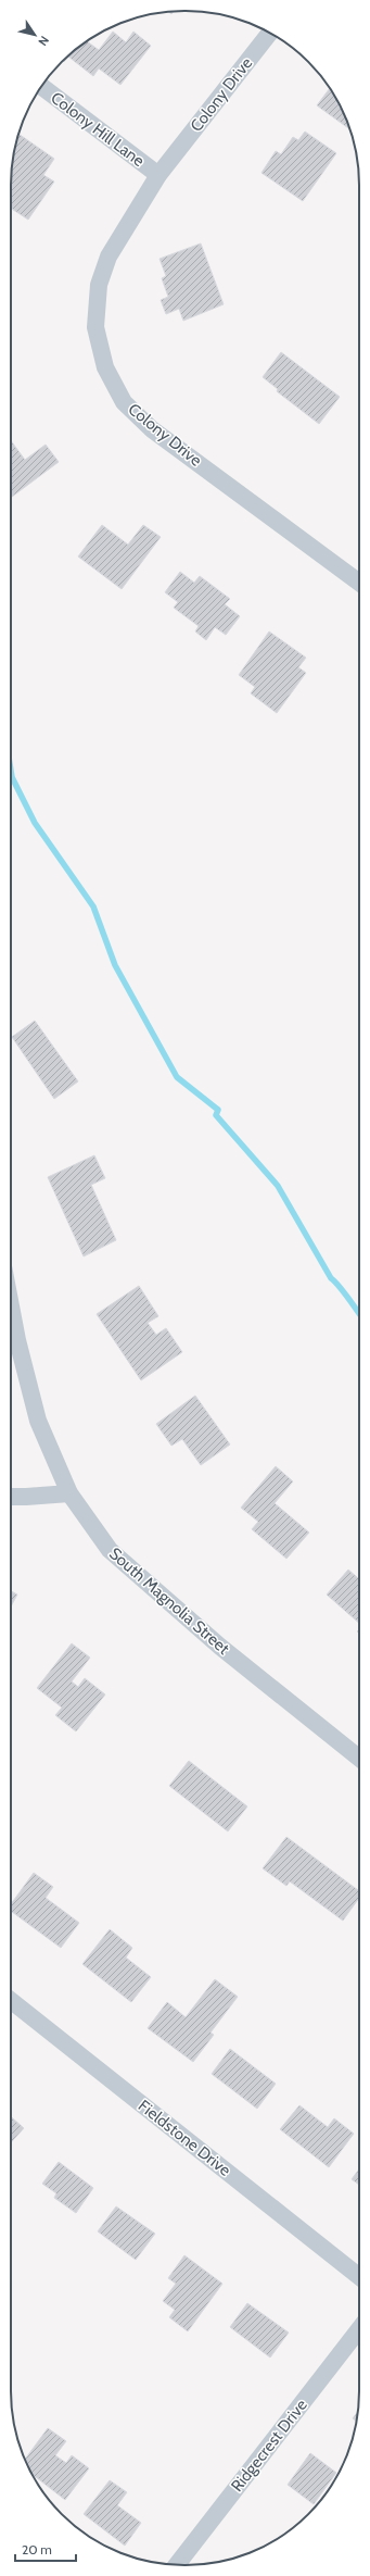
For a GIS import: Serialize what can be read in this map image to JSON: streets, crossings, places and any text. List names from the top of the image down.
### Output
{
  "streets": {
    "street": [
      "Colony Drive",
      "Colony Hill Lane",
      "South Magnolia Street",
      "Fieldstone Drive",
      "Ridgecrest Drive"
    ]
  },
  "crossings": [
    ["Colony Drive", "Colony Hill Lane"]
  ],
  "scale_bar": "20 m",
  "north": "bottom right"
}
